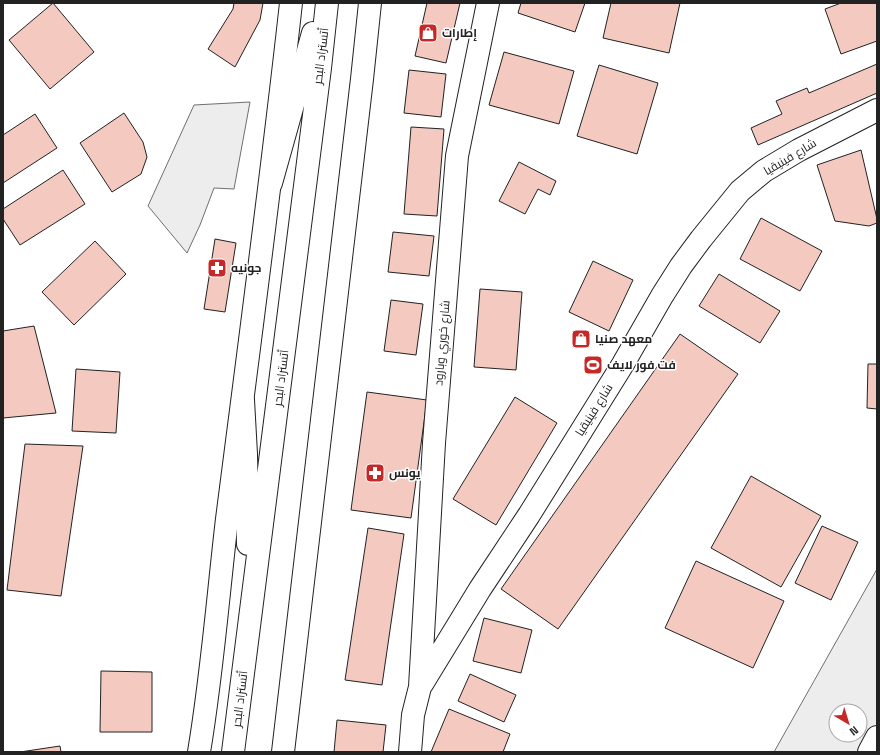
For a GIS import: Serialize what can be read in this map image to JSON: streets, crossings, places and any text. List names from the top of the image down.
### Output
{
  "streets": {
    "main road": ["أتستراد البحر", "شارع فينيقيا", "شارع خوري وبارود"]
  },
  "crossings": [
    ["شارع فينيقيا", "شارع خوري وبارود"]
  ],
  "places": {
    "shop": ["إطارات", "معهد صنيا"],
    "pharmacy": ["جونيه", "يونس"],
    "sports": ["فت فور لايف"]
  },
  "north": "bottom right"
}
